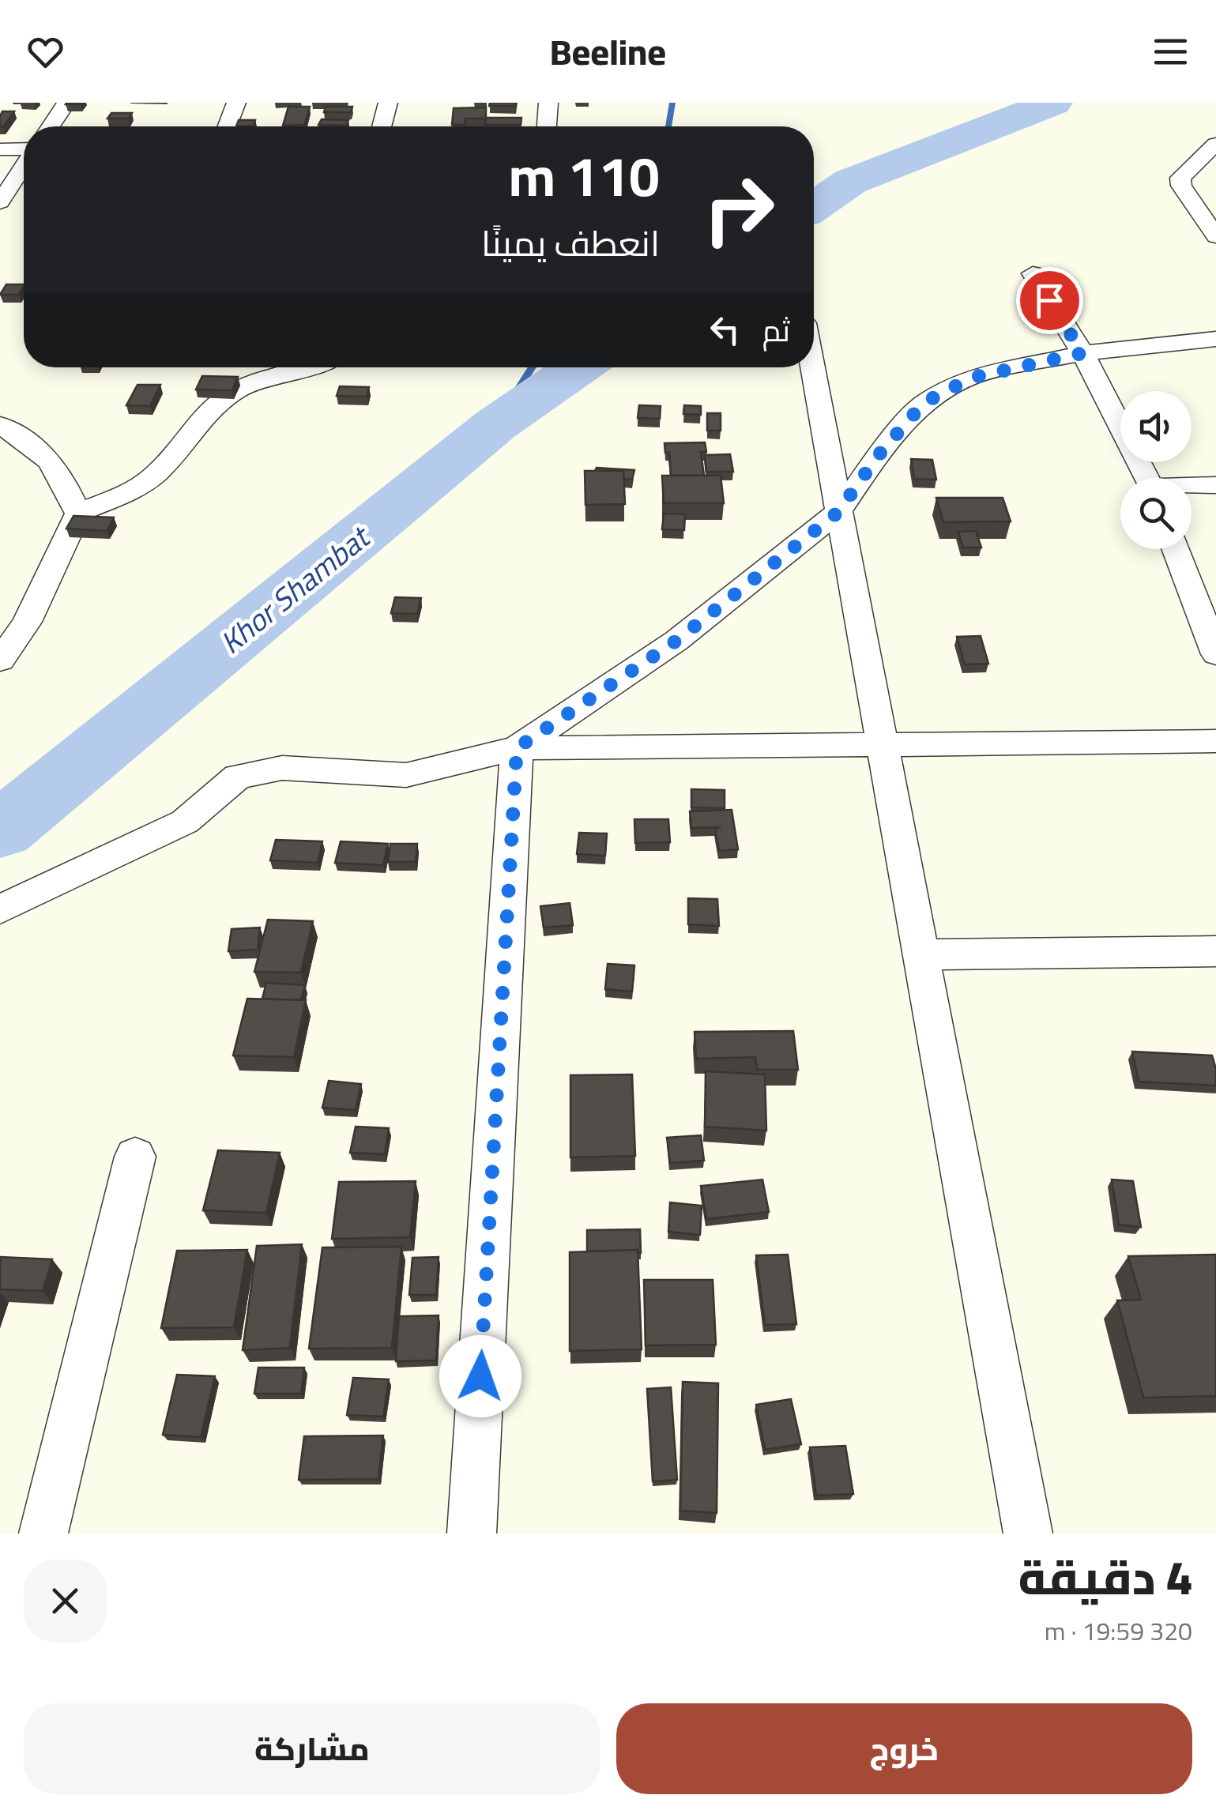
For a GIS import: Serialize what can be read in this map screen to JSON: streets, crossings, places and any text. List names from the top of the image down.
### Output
{
  "water": ["Khor Shambat"],
  "page": {
    "header": "Beeline",
    "turn": ["110 m", "انعطف يمينًا"],
    "then": "ثم",
    "heading": ["4 دقيقة", "320 m · 19:59"],
    "buttons": ["خروج", "مشاركة"]
  }
}
